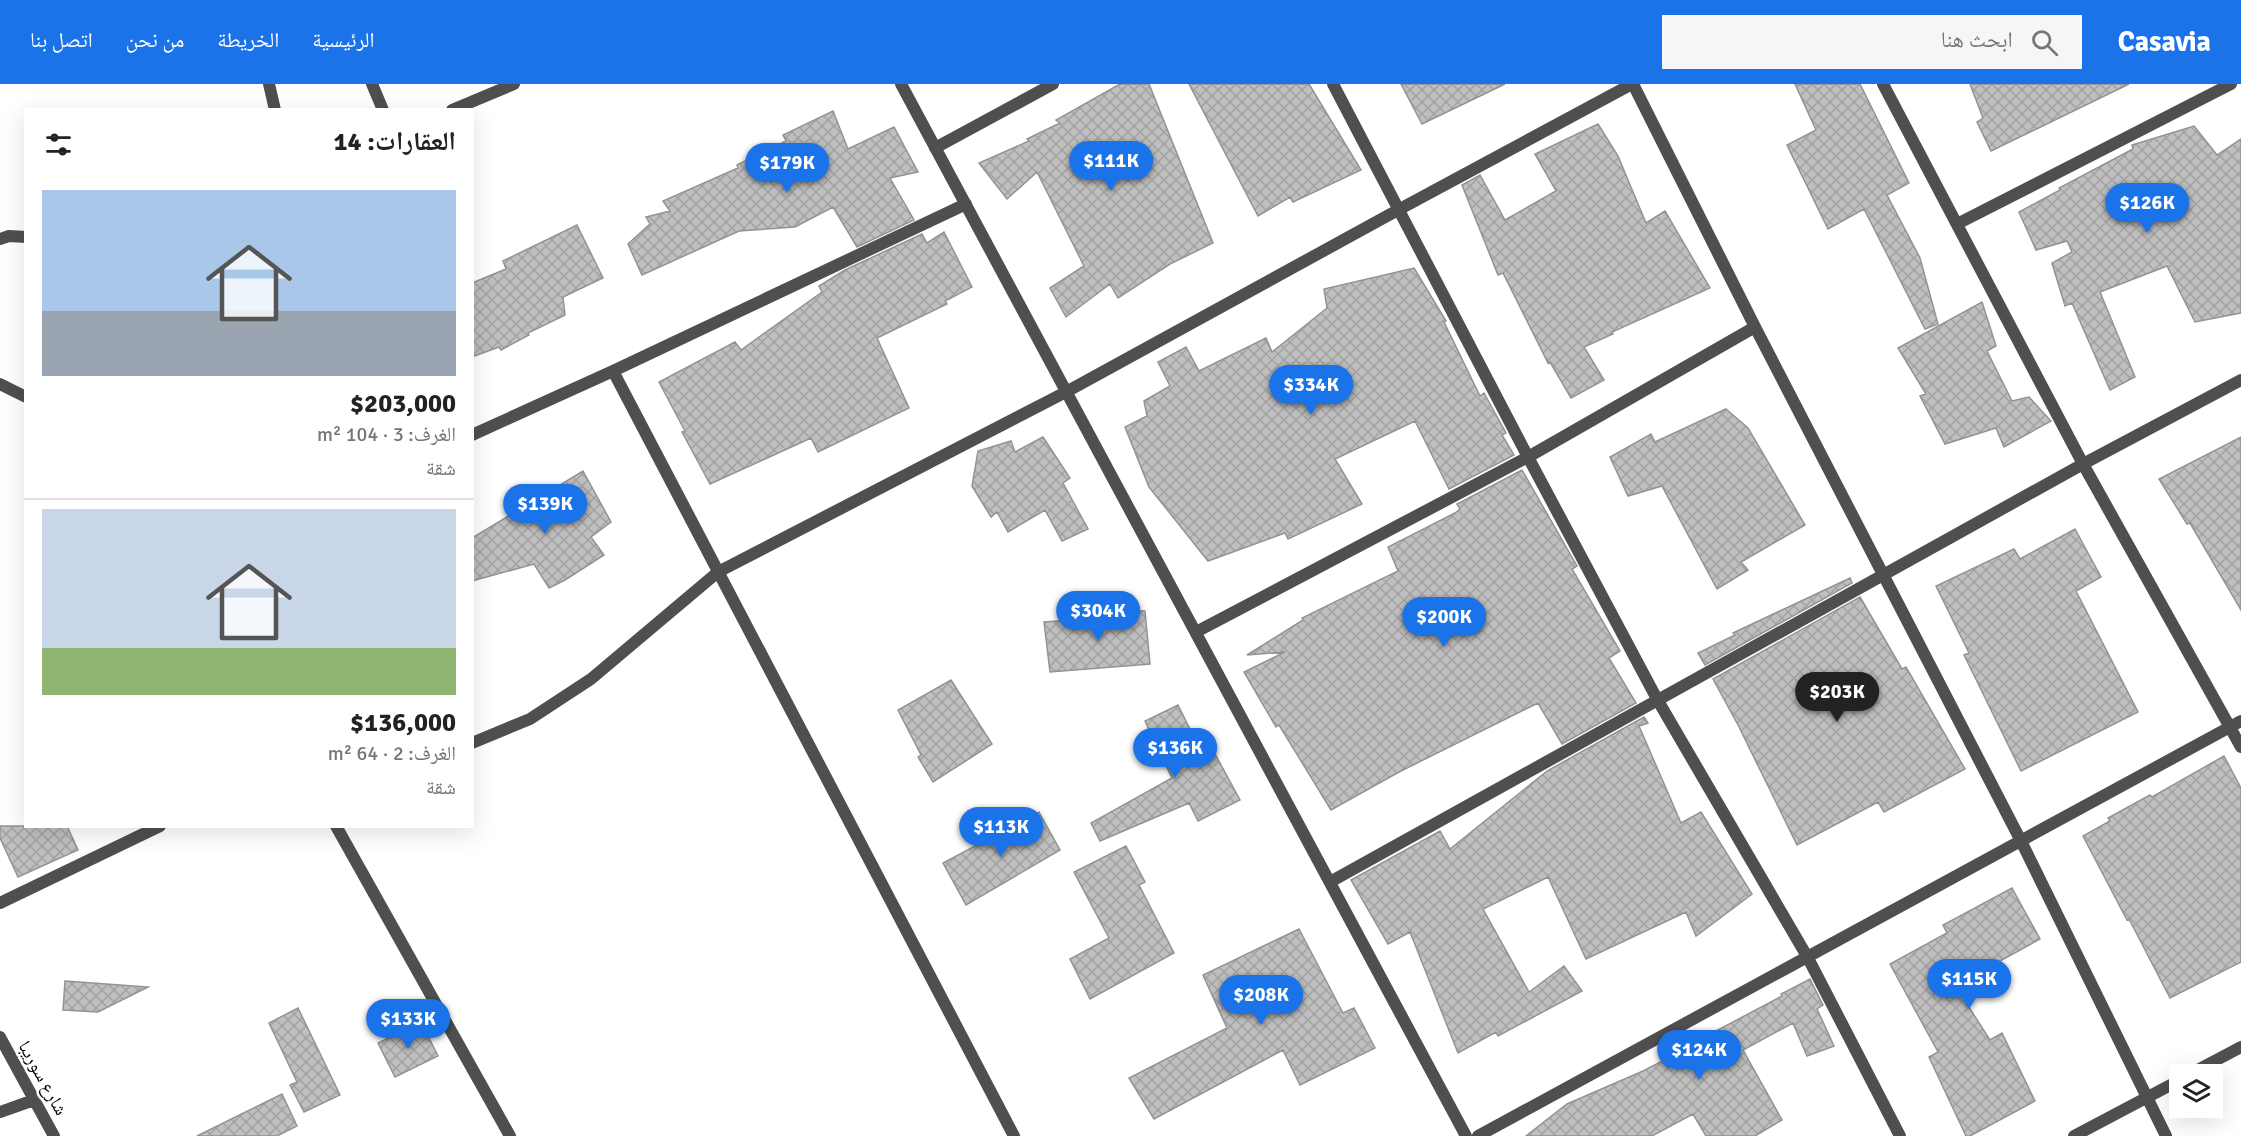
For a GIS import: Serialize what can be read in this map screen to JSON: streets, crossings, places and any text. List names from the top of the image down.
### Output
{
  "streets": {
    "street": ["شارع سوريبا"]
  },
  "page": {
    "header": "Casavia",
    "search": "ابحث هنا",
    "nav": [
      "الرئيسية",
      "الخريطة",
      "من نحن",
      "اتصل بنا"
    ],
    "heading": "العقارات: 14",
    "price": [
      "$111K",
      "$179K",
      "$126K",
      "$334K",
      "$139K",
      "$304K",
      "$200K",
      "$203K",
      "$136K",
      "$113K",
      "$115K",
      "$208K",
      "$133K",
      "$124K"
    ],
    "list": [
      {
        "name": "$203,000",
        "note": "الغرف: 3 · 104 m² · شقة"
      },
      {
        "name": "$136,000",
        "note": "الغرف: 2 · 64 m² · شقة"
      }
    ]
  }
}
